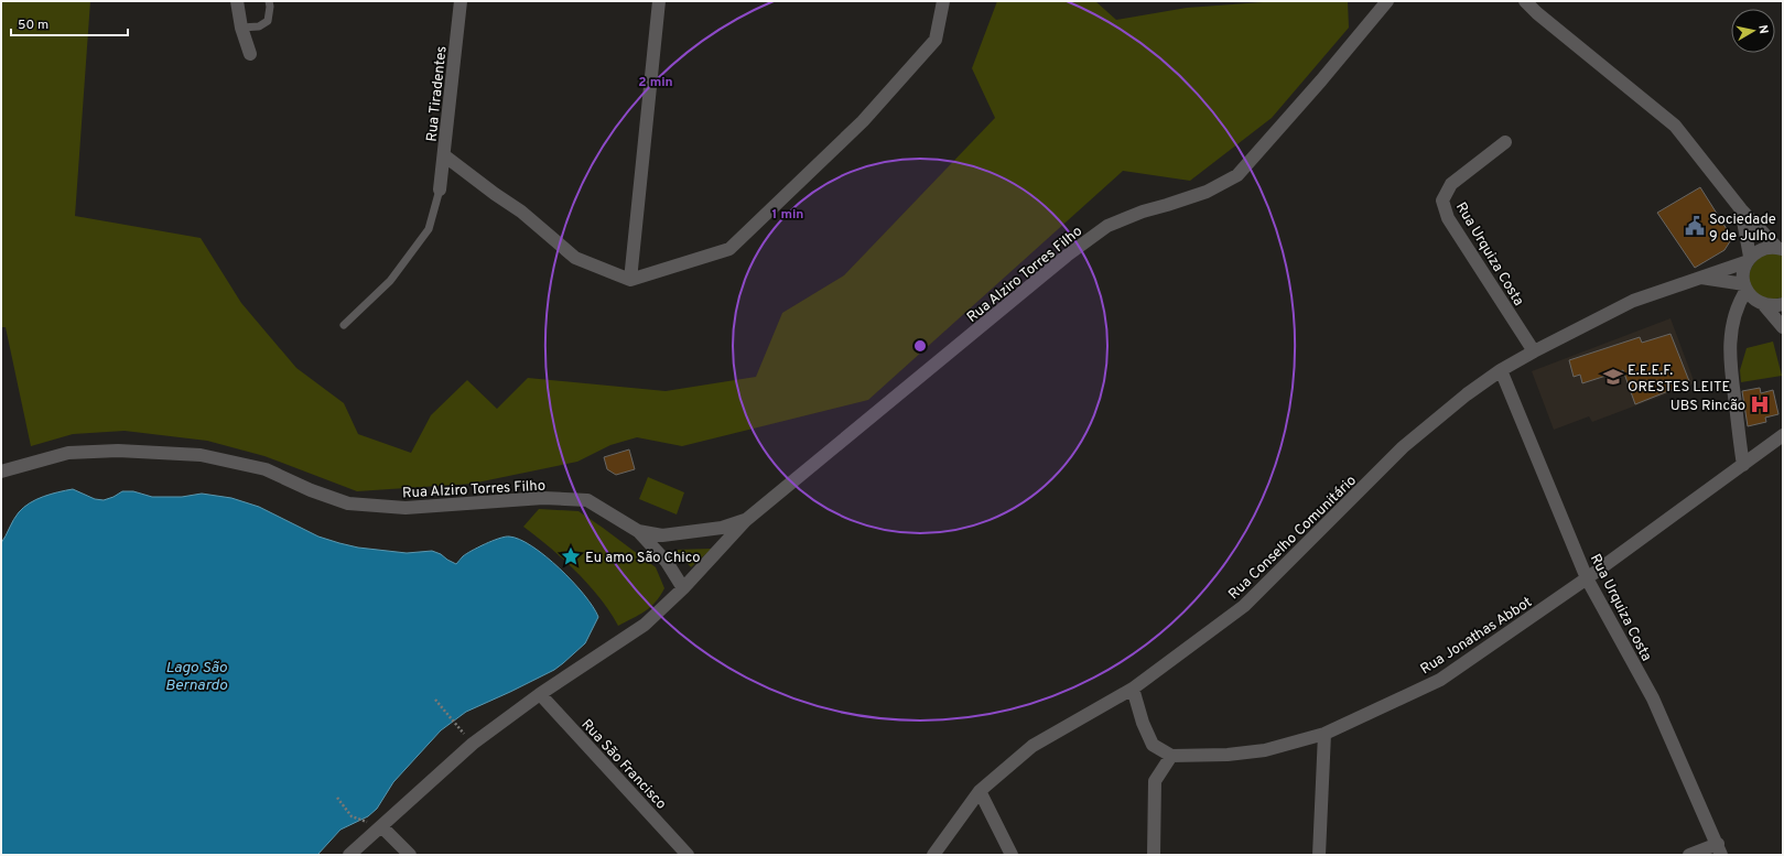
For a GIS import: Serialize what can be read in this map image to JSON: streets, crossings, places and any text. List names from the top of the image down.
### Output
{
  "streets": {
    "street": [
      "Rua Tiradentes",
      "Rua Urquiza Costa",
      "Rua Alziro Torres Filho",
      "Rua Conselho Comunitário",
      "Rua Jonathas Abbot",
      "Rua São Francisco"
    ]
  },
  "crossings": [
    ["Rua Urquiza Costa", "Rua Conselho Comunitário"],
    ["Rua Urquiza Costa", "Rua Jonathas Abbot"],
    ["Rua Alziro Torres Filho", "Rua São Francisco"]
  ],
  "water": ["Lago São Bernardo"],
  "places": {
    "public building": ["Sociedade 9 de Julho"],
    "school or university": ["E.E.E.F. ORESTES LEITE"],
    "hospital": ["UBS Rincão"],
    "place": ["Eu amo São Chico"]
  },
  "scale_bar": "50 m",
  "north": "right",
  "rings": ["2 min", "1 min"]
}
